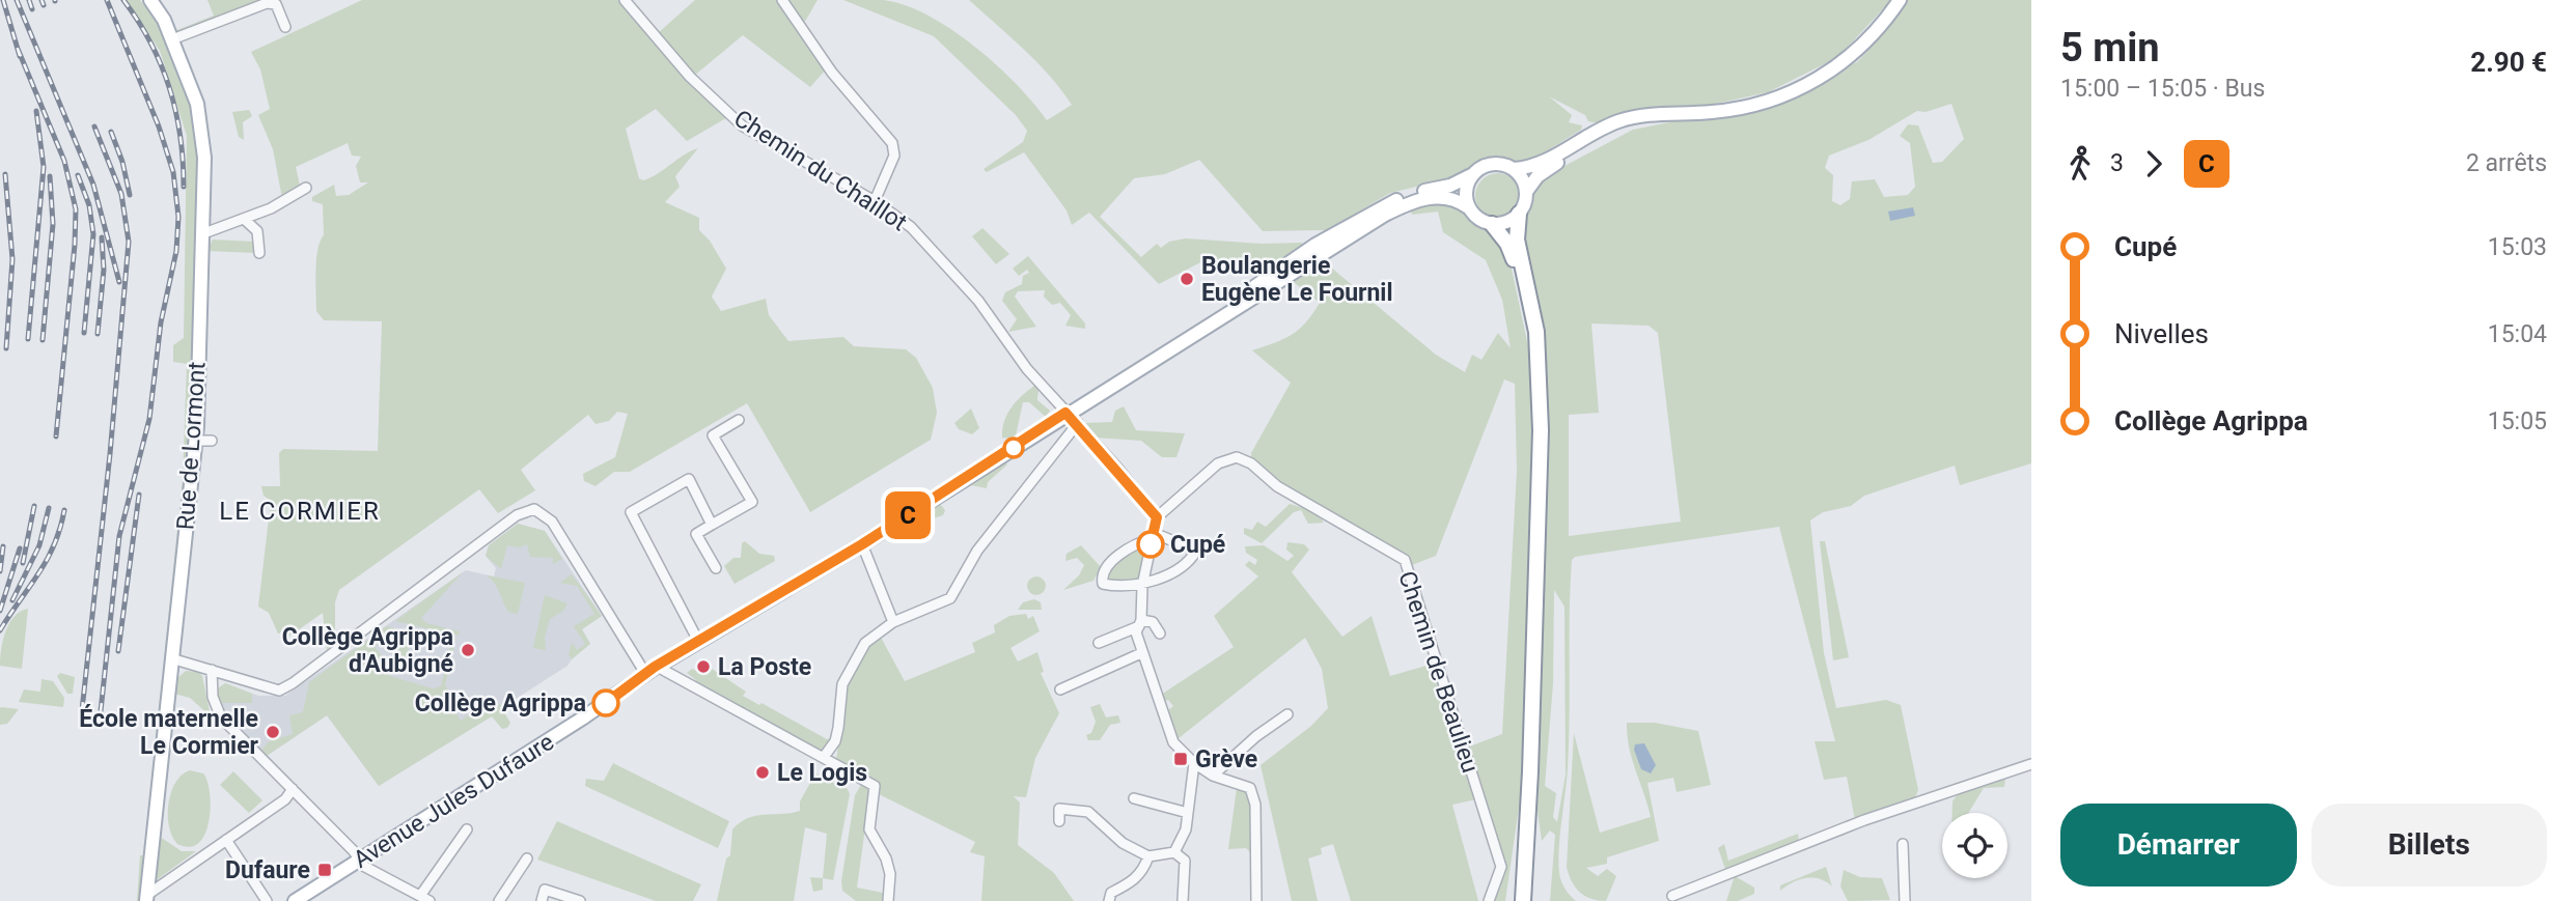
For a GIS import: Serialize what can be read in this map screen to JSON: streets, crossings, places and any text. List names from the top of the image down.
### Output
{
  "streets": {
    "main road": ["Rue de Lormont", "Avenue Jules Dufaure"],
    "street": ["Chemin du Chaillot", "Chemin de Beaulieu"]
  },
  "crossings": [
    ["Chemin du Chaillot", "Chemin de Beaulieu"]
  ],
  "districts": ["LE CORMIER"],
  "places": {
    "other": [
      "Boulangerie Eugène Le Fournil",
      "Cupé",
      "Collège Agrippa d'Aubigné",
      "La Poste",
      "Collège Agrippa",
      "École maternelle Le Cormier",
      "Le Logis"
    ],
    "transit": ["Grève", "Dufaure"]
  },
  "lines": ["bus line C"],
  "page": {
    "on_map": "C",
    "heading": ["5 min", "15:00 – 15:05 · Bus", "2.90 €"],
    "legs": ["3", "C", "2 arrêts"],
    "list": [
      {
        "name": "Cupé",
        "value": "15:03"
      },
      {
        "name": "Nivelles",
        "value": "15:04"
      },
      {
        "name": "Collège Agrippa",
        "value": "15:05"
      }
    ],
    "buttons": ["Démarrer", "Billets"]
  }
}
